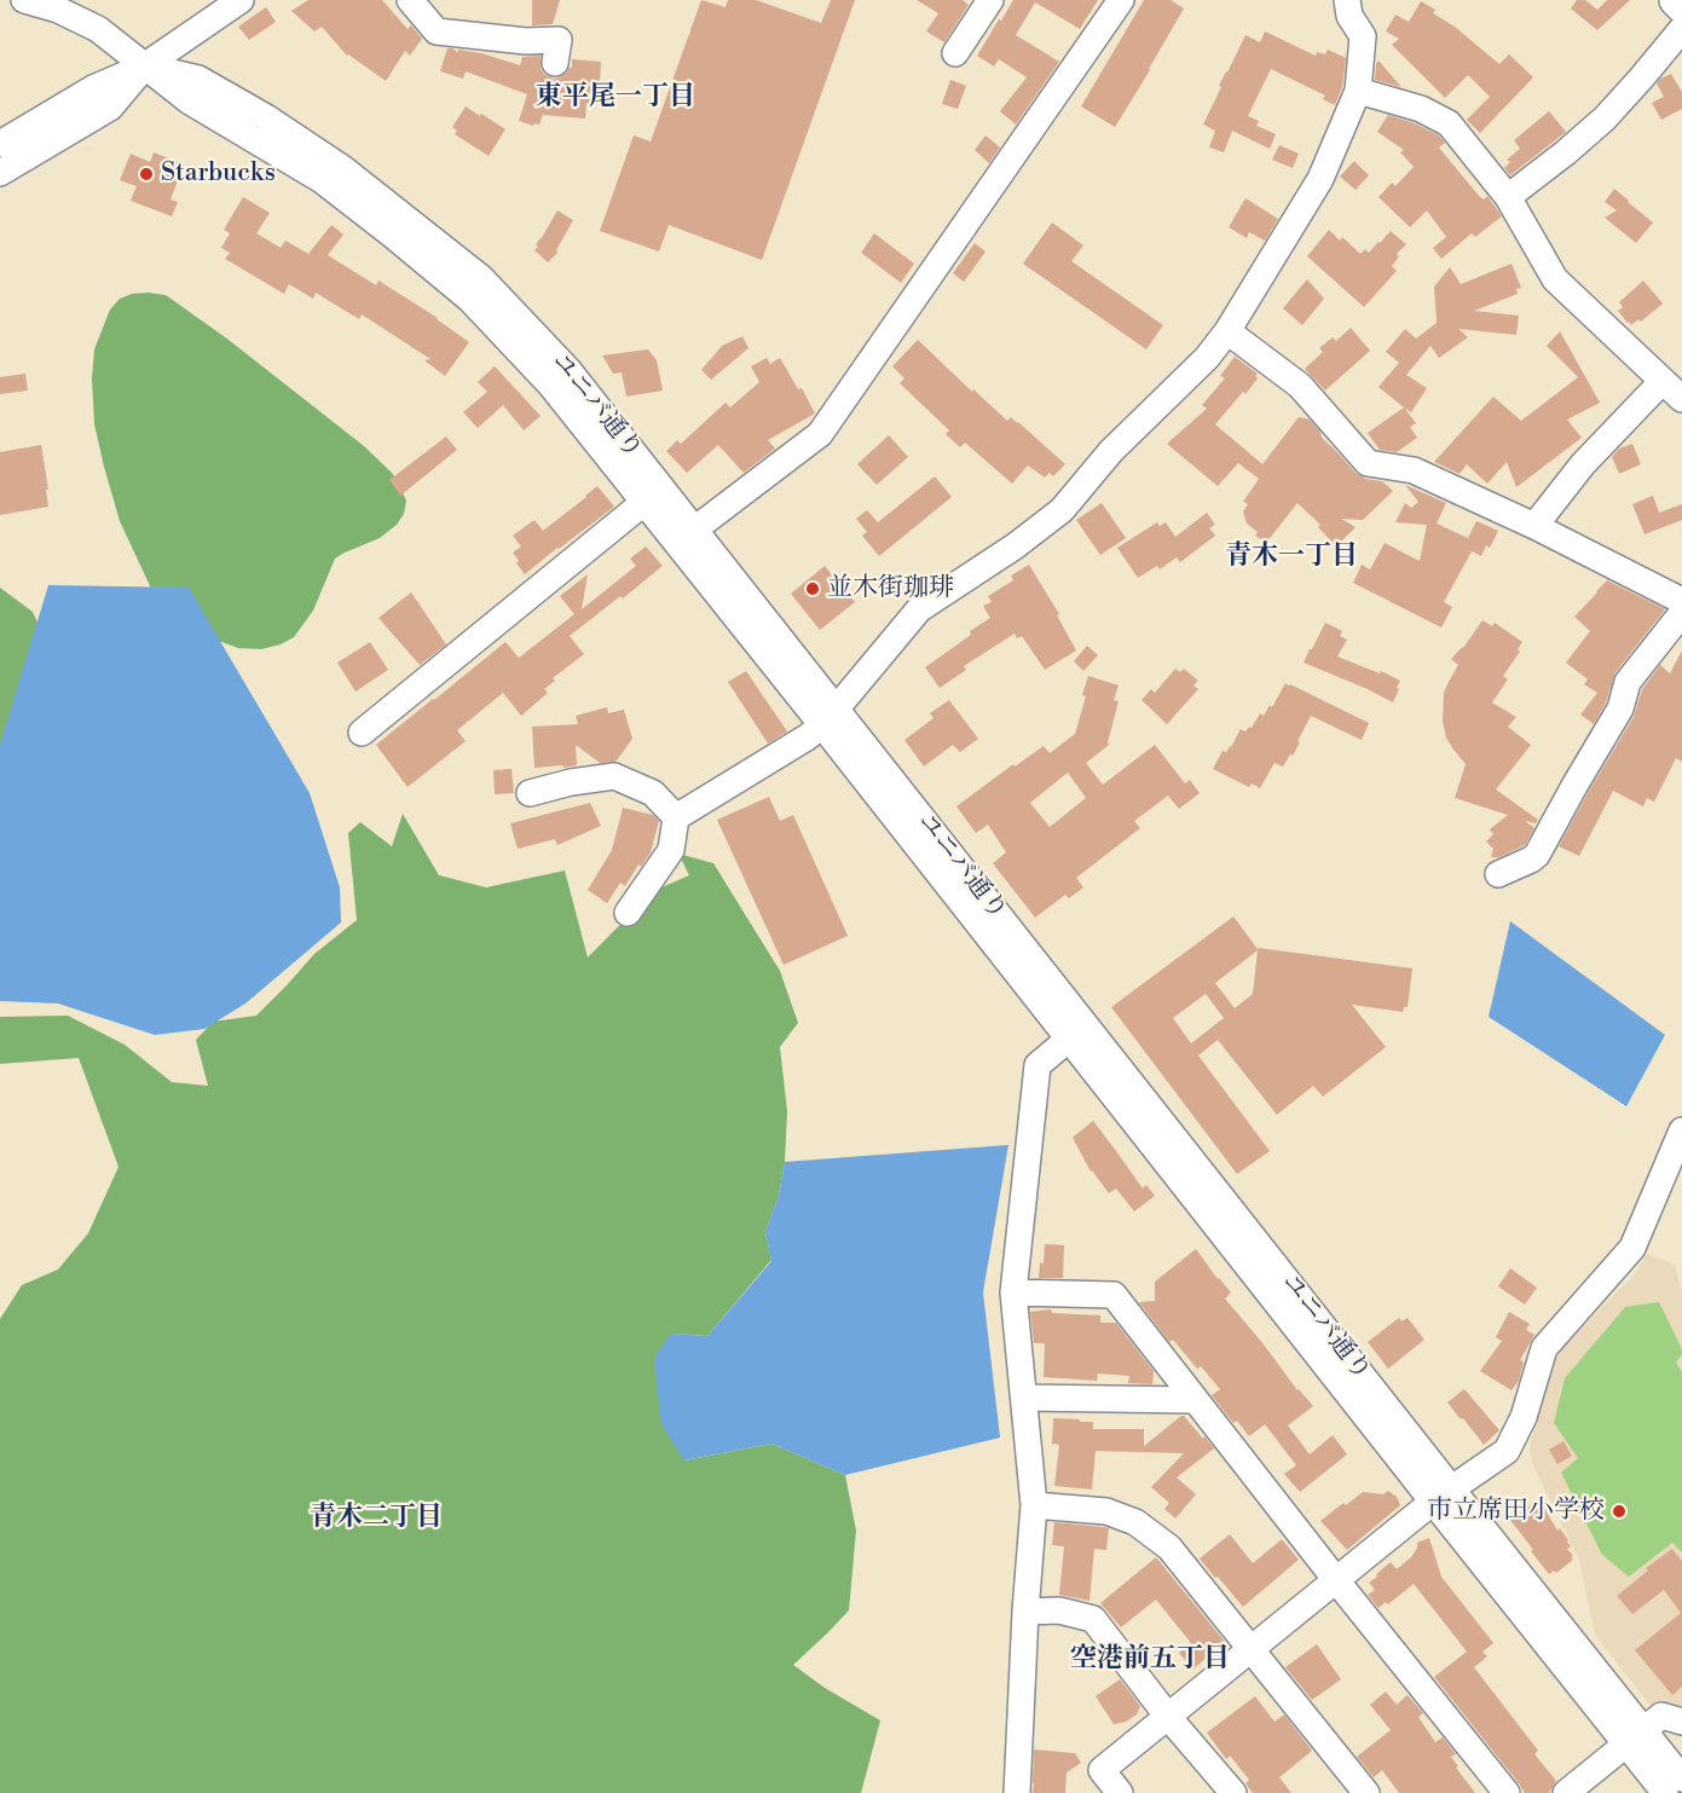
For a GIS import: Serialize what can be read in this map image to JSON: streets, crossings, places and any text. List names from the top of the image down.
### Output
{
  "streets": {
    "street": ["ユニバ通り"]
  },
  "districts": [
    "東平尾一丁目",
    "青木一丁目",
    "青木二丁目",
    "空港前五丁目"
  ],
  "places": ["Starbucks", "並木街珈琲", "市立席田小学校"]
}
